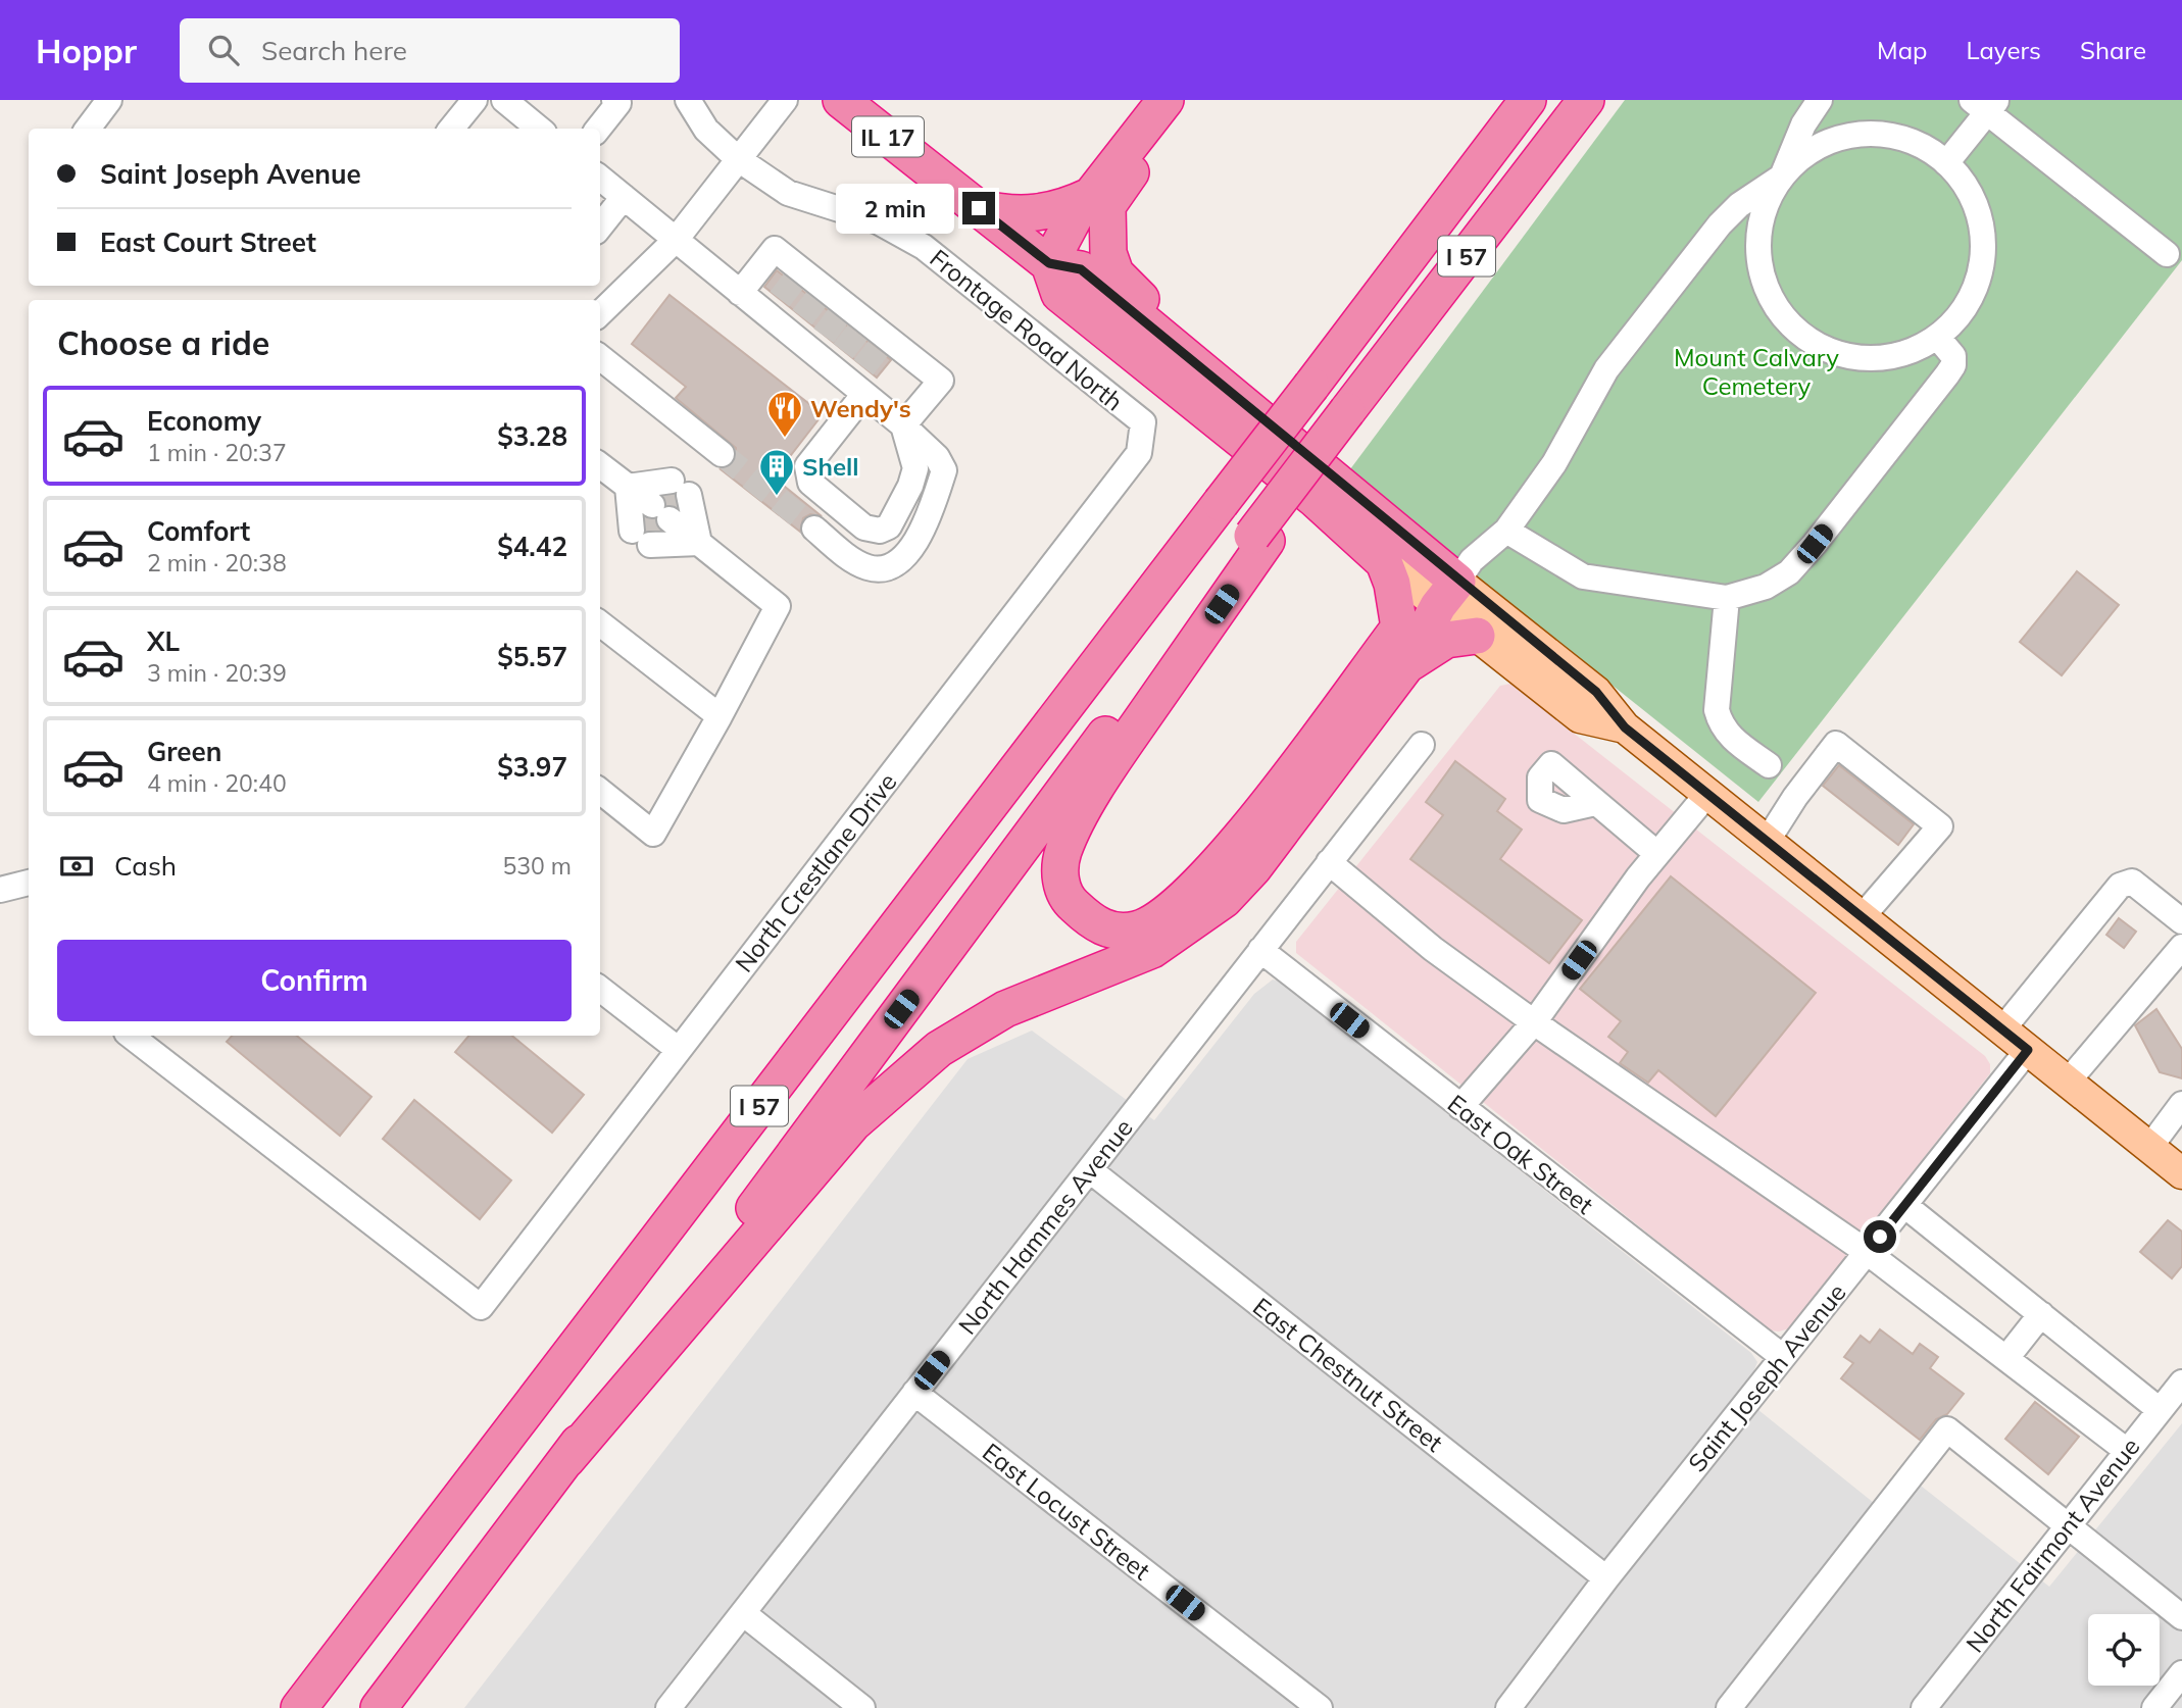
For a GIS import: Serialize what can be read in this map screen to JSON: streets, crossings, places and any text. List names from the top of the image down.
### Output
{
  "streets": {
    "highway": ["IL 17", "I 57"],
    "street": [
      "Frontage Road North",
      "North Crestlane Drive",
      "East Oak Street",
      "North Hammes Avenue",
      "East Chestnut Street",
      "Saint Joseph Avenue",
      "East Locust Street",
      "North Fairmont Avenue"
    ]
  },
  "crossings": [
    ["IL 17", "Saint Joseph Avenue"],
    ["Frontage Road North", "North Crestlane Drive"],
    ["East Oak Street", "North Hammes Avenue"],
    ["East Oak Street", "Saint Joseph Avenue"],
    ["North Hammes Avenue", "East Chestnut Street"],
    ["North Hammes Avenue", "East Locust Street"],
    ["East Chestnut Street", "Saint Joseph Avenue"]
  ],
  "parks": ["Mount Calvary Cemetery"],
  "places": {
    "restaurant": ["Wendy's"],
    "building": ["Shell"]
  },
  "page": {
    "header": "Hoppr",
    "search": "Search here",
    "nav": ["Map", "Layers", "Share"],
    "banner": ["Saint Joseph Avenue", "East Court Street"],
    "bubble": "2 min",
    "heading": "Choose a ride",
    "list": [
      {
        "name": "Economy",
        "note": "1 min · 20:37",
        "value": "$3.28"
      },
      {
        "name": "Comfort",
        "note": "2 min · 20:38",
        "value": "$4.42"
      },
      {
        "name": "XL",
        "note": "3 min · 20:39",
        "value": "$5.57"
      },
      {
        "name": "Green",
        "note": "4 min · 20:40",
        "value": "$3.97"
      }
    ],
    "pay": ["Cash", "530 m"],
    "buttons": "Confirm"
  }
}
